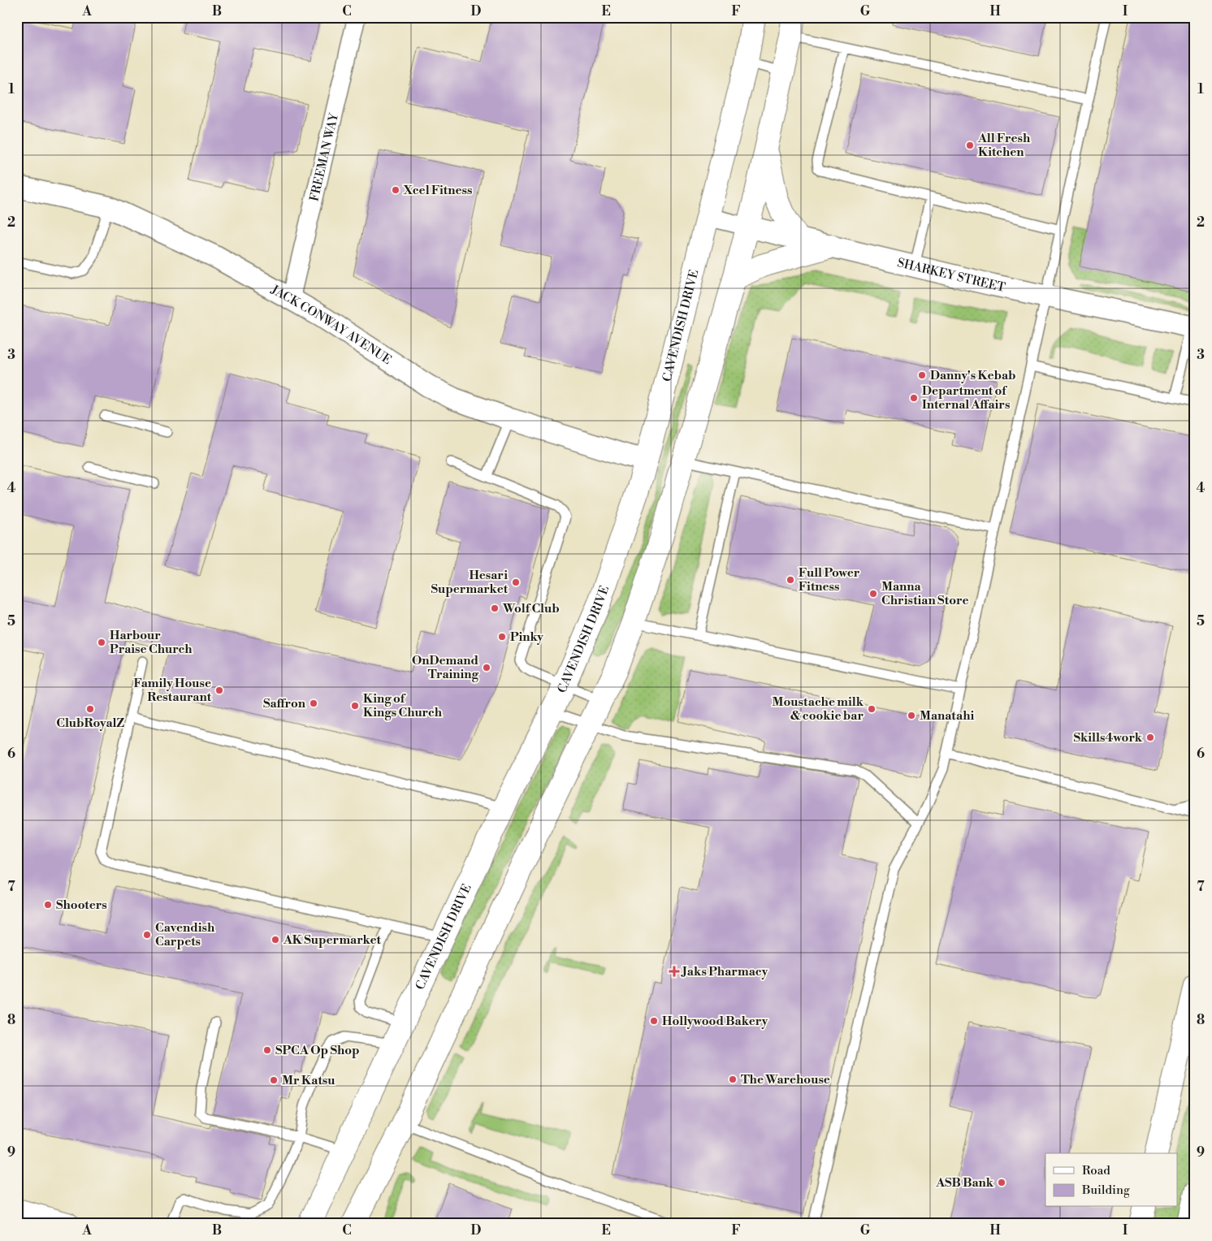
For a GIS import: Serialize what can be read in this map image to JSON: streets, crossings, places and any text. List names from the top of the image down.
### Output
{
  "streets": {
    "main road": ["CAVENDISH DRIVE"],
    "street": ["FREEMAN WAY", "SHARKEY STREET", "JACK CONWAY AVENUE"]
  },
  "crossings": [
    ["FREEMAN WAY", "JACK CONWAY AVENUE"],
    ["SHARKEY STREET", "CAVENDISH DRIVE"],
    ["JACK CONWAY AVENUE", "CAVENDISH DRIVE"]
  ],
  "places": {
    "other": [
      "All Fresh Kitchen",
      "Xcel Fitness",
      "Danny's Kebab",
      "Department of Internal Affairs",
      "Full Power Fitness",
      "Hesari Supermarket",
      "Manna Christian Store",
      "Wolf Club",
      "Pinky",
      "Harbour Praise Church",
      "OnDemand Training",
      "Family House Restaurant",
      "Saffron",
      "King of Kings Church",
      "ClubRoyalZ",
      "Moustache milk & cookie bar",
      "Manatahi",
      "Skills4work",
      "Shooters",
      "Cavendish Carpets",
      "AK Supermarket",
      "Hollywood Bakery",
      "SPCA Op Shop",
      "The Warehouse",
      "Mr Katsu",
      "ASB Bank"
    ],
    "health": ["Jaks Pharmacy"]
  },
  "legend": ["Road", "Building"],
  "grid": {
    "columns": [
      "A",
      "B",
      "C",
      "D",
      "E",
      "F",
      "G",
      "H",
      "I"
    ],
    "rows": [
      "1",
      "2",
      "3",
      "4",
      "5",
      "6",
      "7",
      "8",
      "9"
    ]
  }
}
